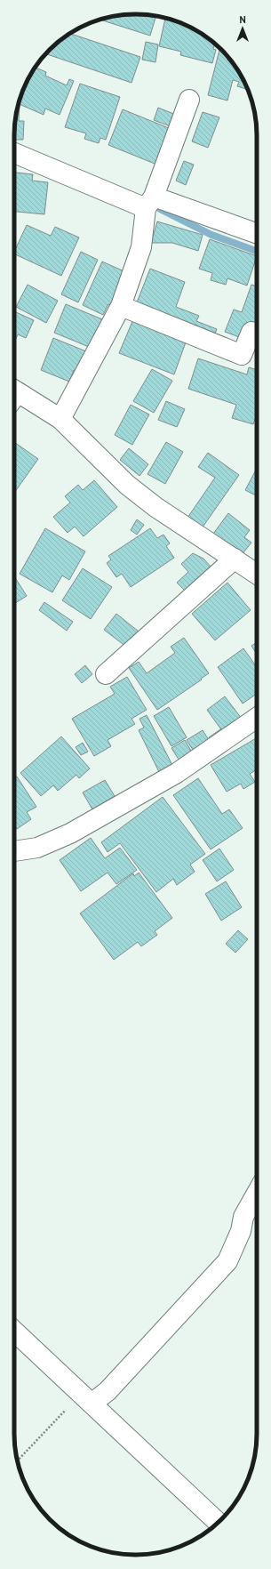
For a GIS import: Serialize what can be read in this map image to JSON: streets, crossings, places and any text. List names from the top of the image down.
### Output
{
  "north": "top"
}
